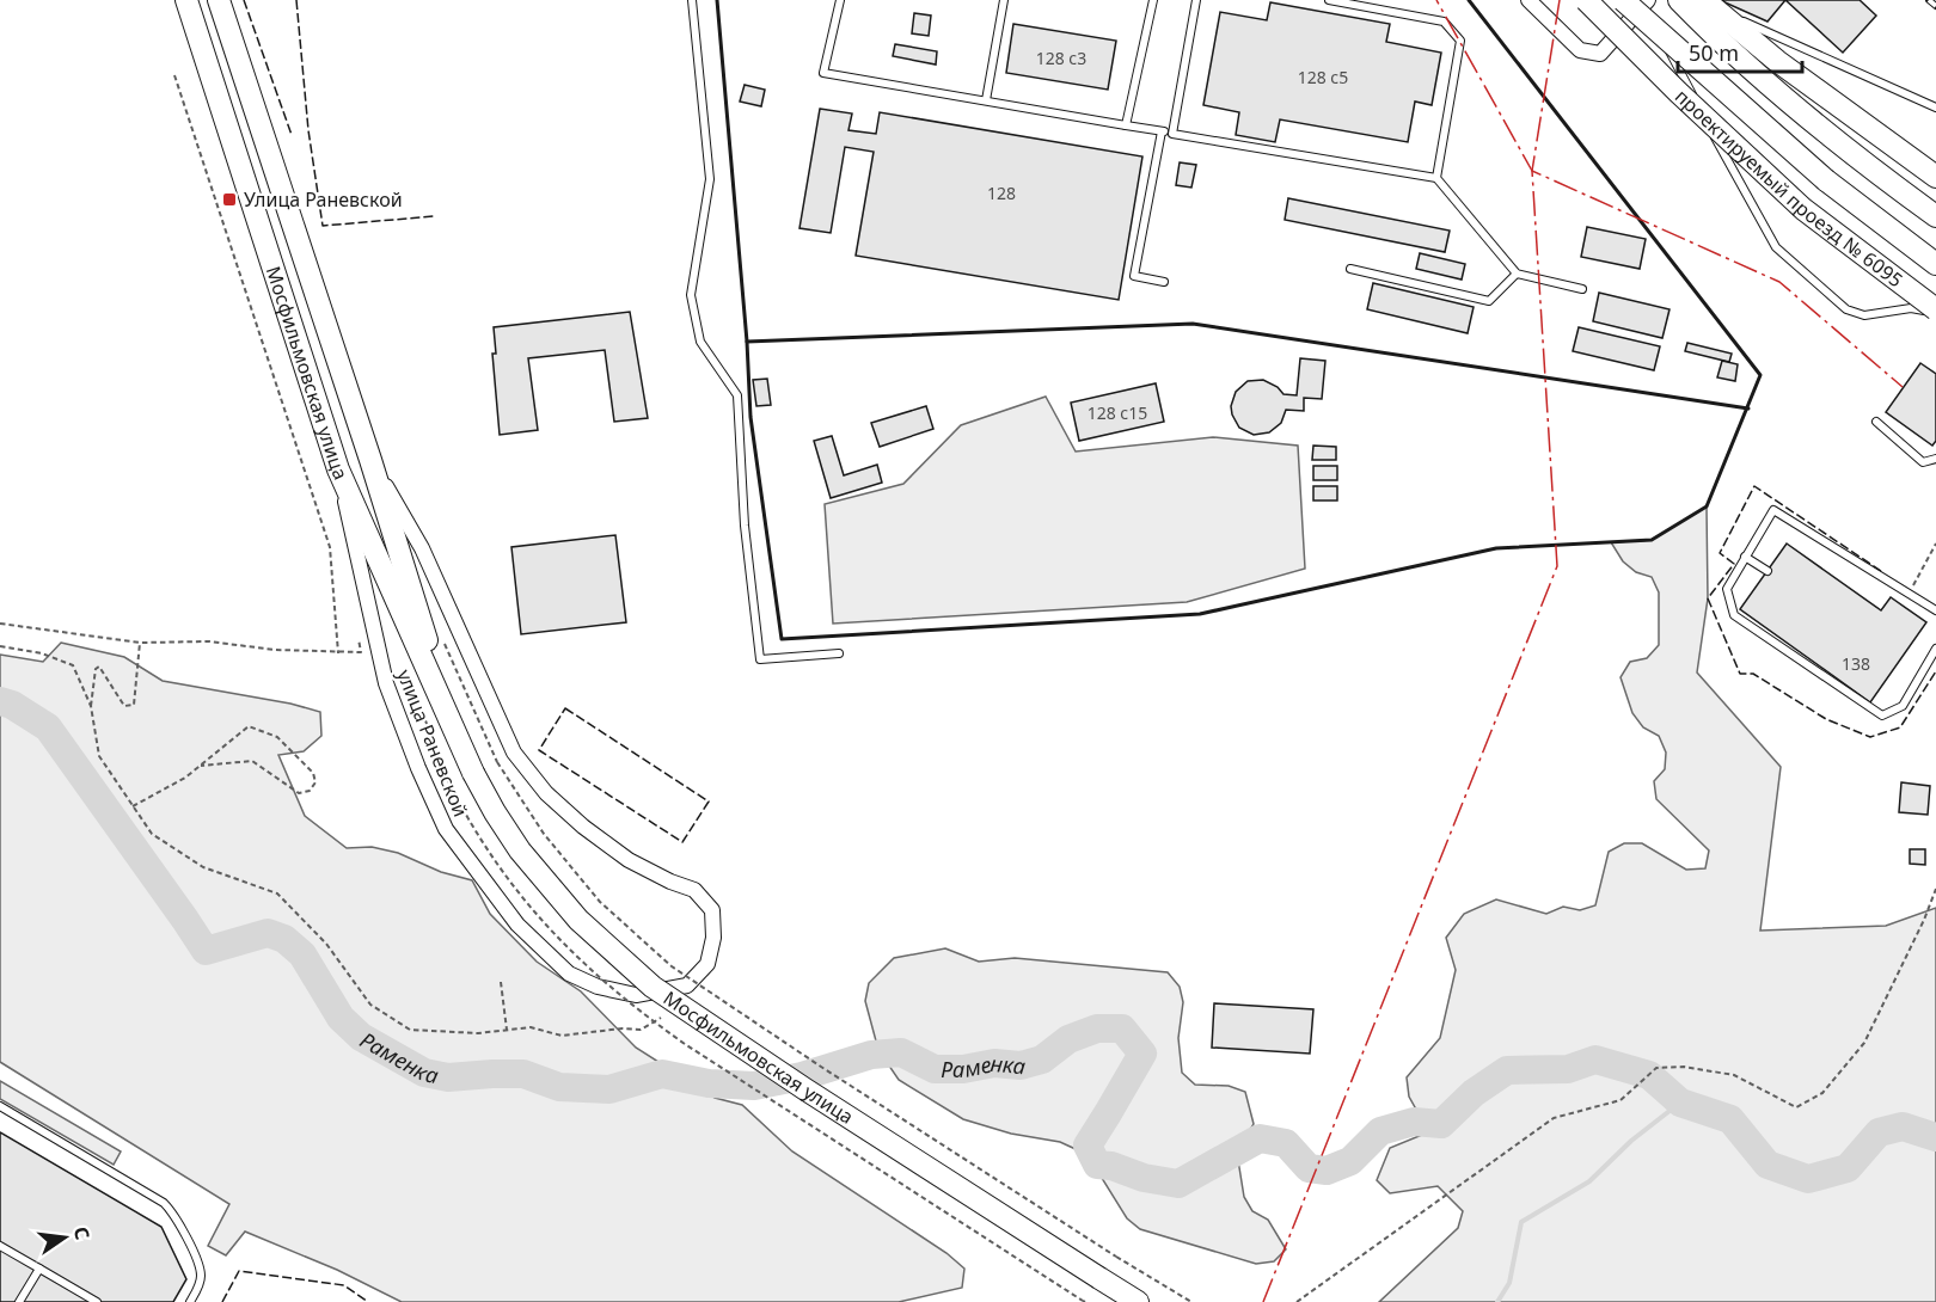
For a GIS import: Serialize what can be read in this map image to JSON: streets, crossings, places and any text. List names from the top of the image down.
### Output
{
  "streets": {
    "street": ["проектируемый проезд № 6095", "Мосфильмовская улица", "улица Раневской"]
  },
  "crossings": [
    ["Мосфильмовская улица", "улица Раневской"]
  ],
  "water": ["Раменка"],
  "places": {
    "transit": ["Улица Раневской"]
  },
  "house_numbers": [
    "128 с3",
    "128 с5",
    "128",
    "128 с15",
    "138"
  ],
  "scale_bar": "50 m",
  "north": "right"
}
